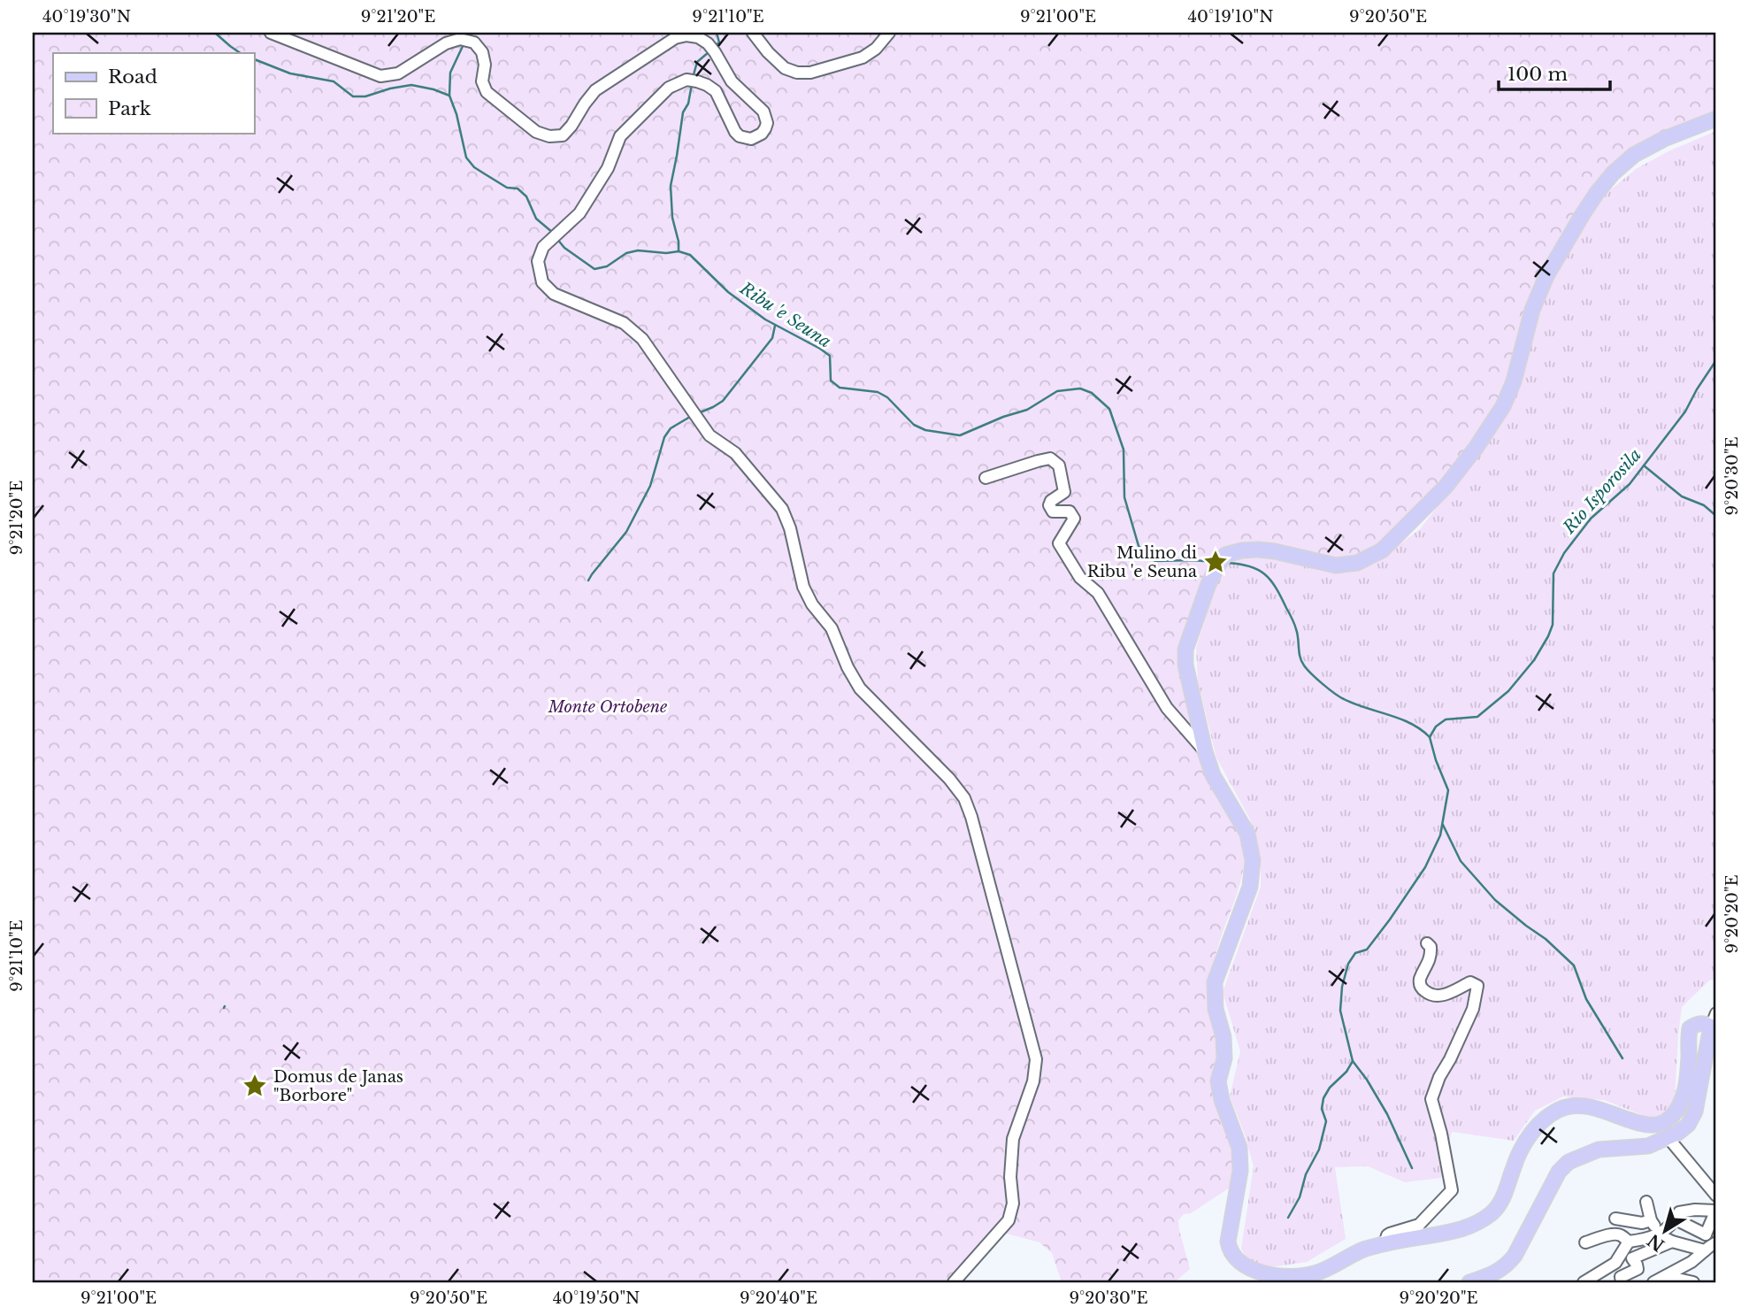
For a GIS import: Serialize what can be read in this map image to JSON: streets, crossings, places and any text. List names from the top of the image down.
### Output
{
  "water": ["Ribu 'e Seuna", "Rio Isporosila"],
  "parks": ["Monte Ortobene"],
  "places": {
    "place": ["Mulino di Ribu 'e Seuna", "Domus de Janas \"Borbore\""]
  },
  "legend": ["Road", "Park"],
  "scale_bar": "100 m",
  "north": "bottom left",
  "coordinates": [
    "40°19'30\"N",
    "9°21'20\"E",
    "9°21'10\"E",
    "9°21'00\"E",
    "40°19'10\"N",
    "9°20'50\"E",
    "9°20'30\"E",
    "9°20'20\"E",
    "40°19'50\"N",
    "9°20'40\"E"
  ]
}
